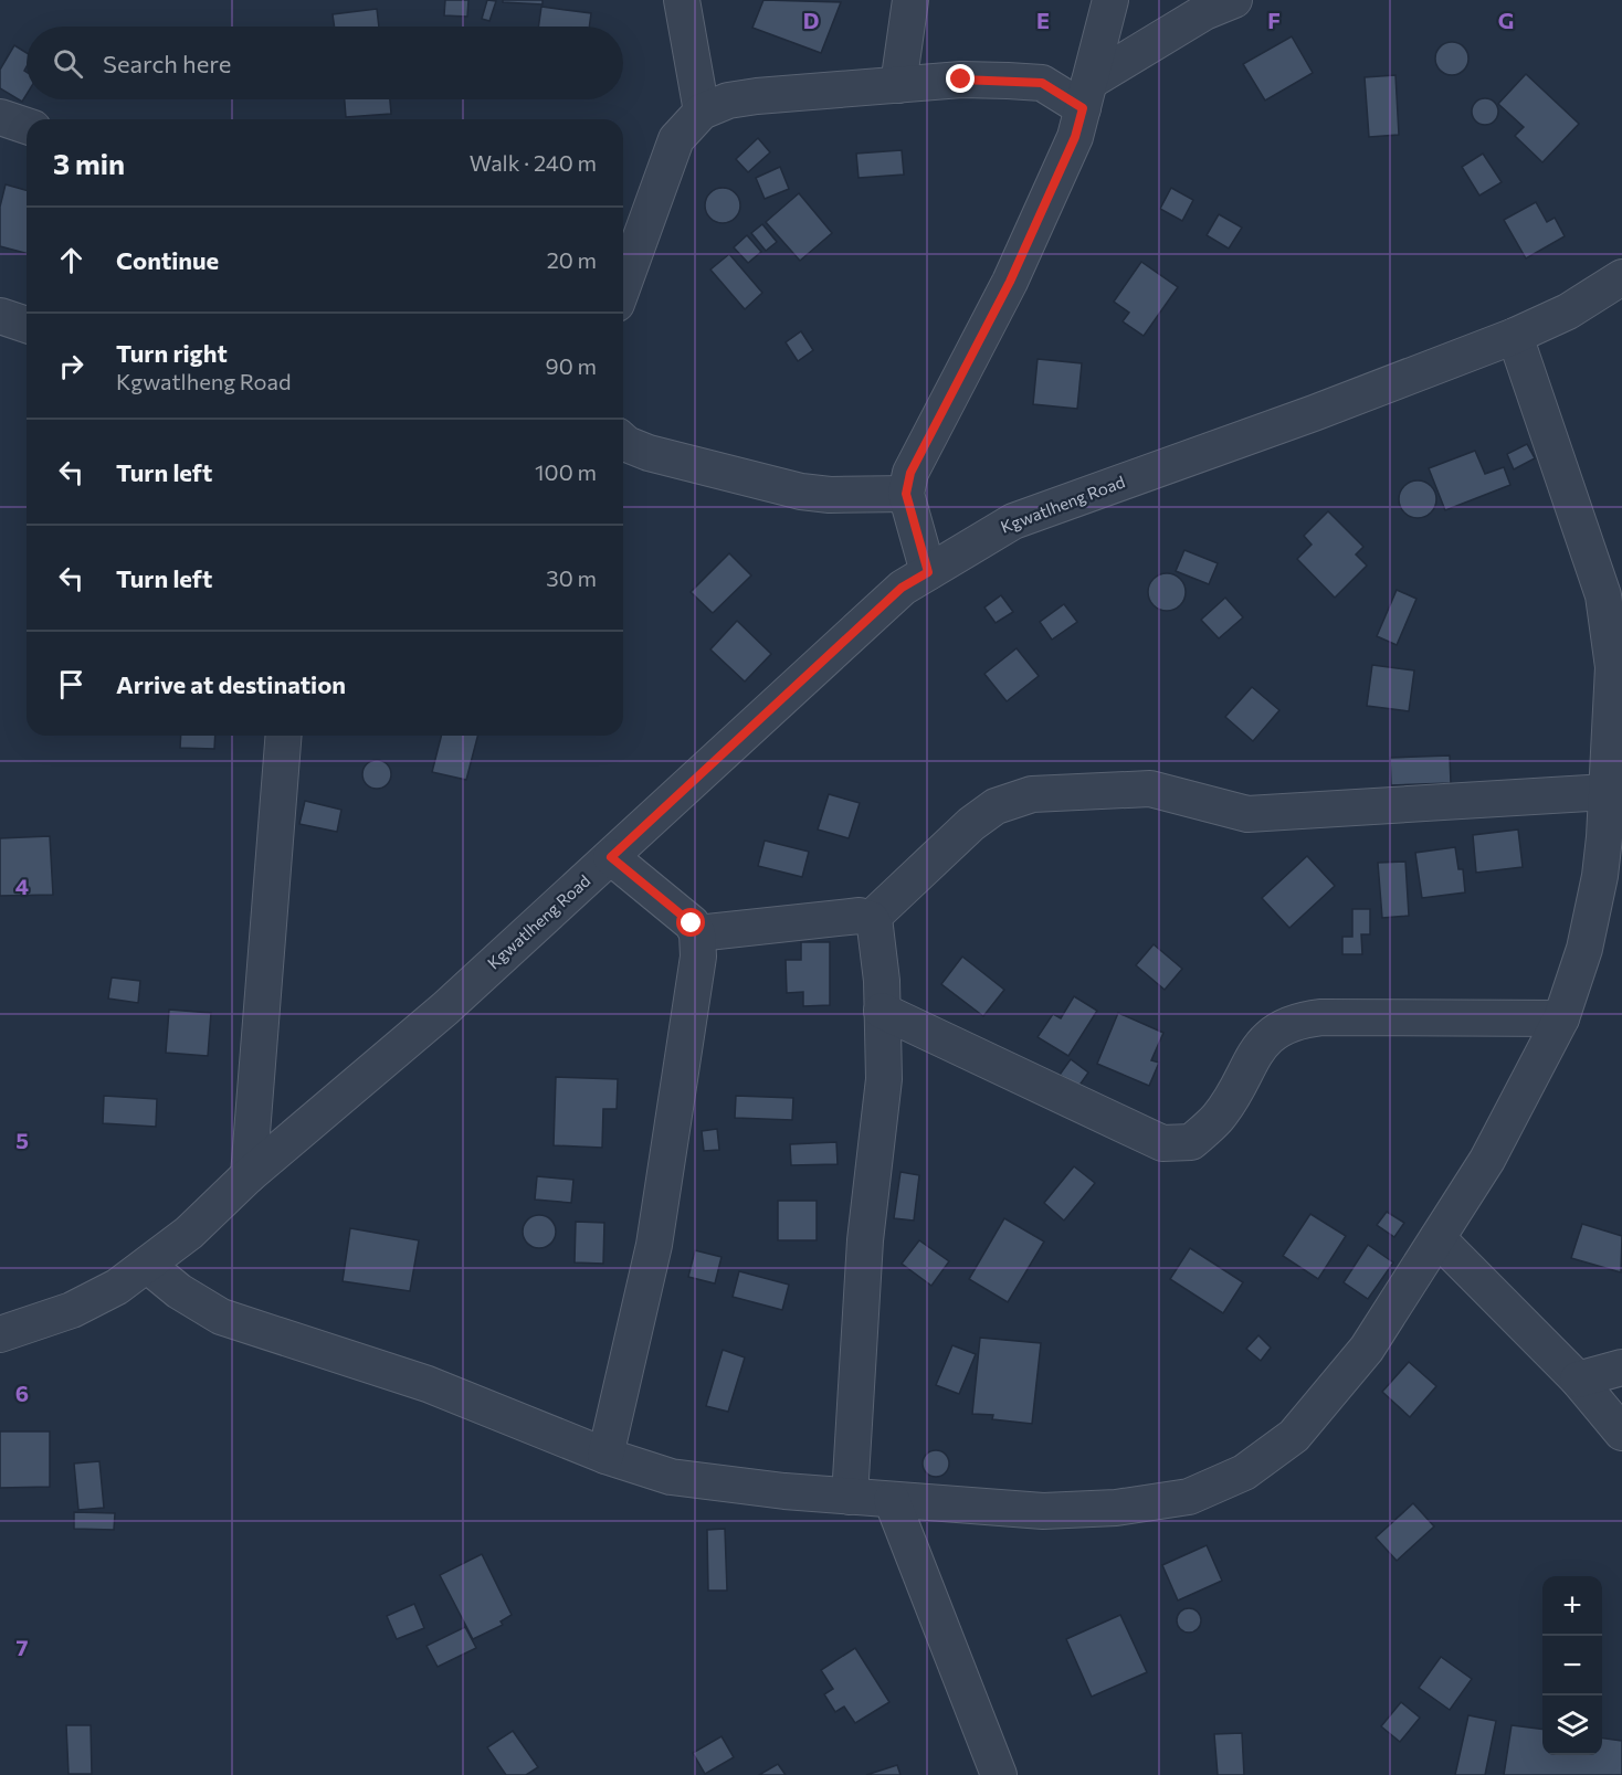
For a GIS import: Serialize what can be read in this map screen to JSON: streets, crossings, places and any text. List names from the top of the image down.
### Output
{
  "streets": {
    "street": ["Kgwatlheng Road"]
  },
  "page": {
    "search": "Search here",
    "heading": ["3 min", "Walk · 240 m"],
    "list": [
      ["Continue", "20 m"],
      ["Turn right", "Kgwatlheng Road", "90 m"],
      ["Turn left", "100 m"],
      ["Turn left", "30 m"],
      "Arrive at destination"
    ],
    "map_buttons": ["+", "−"]
  },
  "grid": {
    "columns": [
      "D",
      "E",
      "F",
      "G"
    ],
    "rows": [
      "4",
      "5",
      "6",
      "7"
    ]
  }
}
